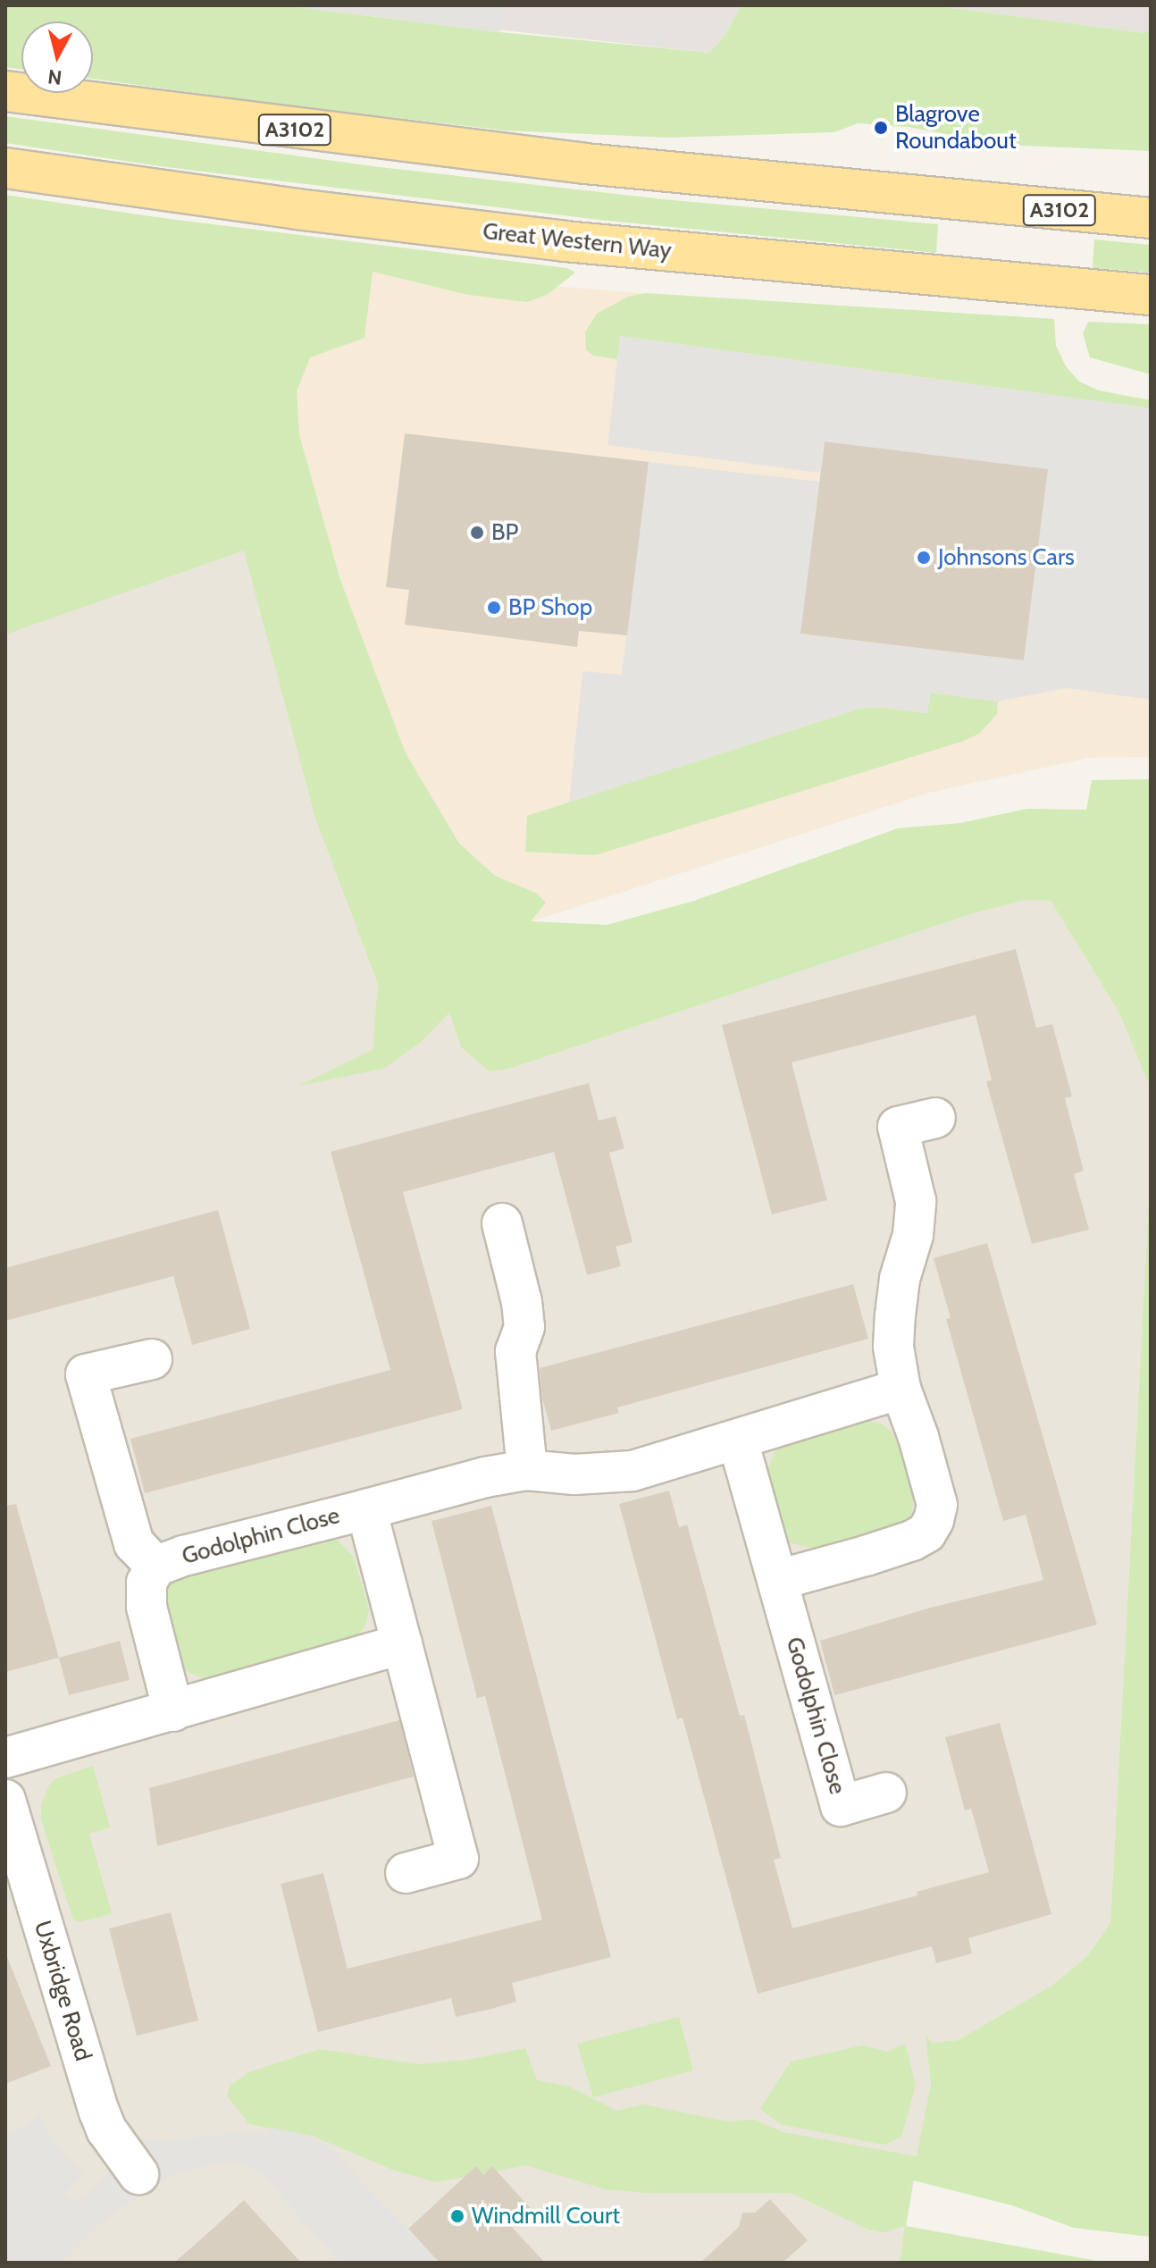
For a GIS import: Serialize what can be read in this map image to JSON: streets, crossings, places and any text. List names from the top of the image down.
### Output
{
  "streets": {
    "main road": ["A3102", "Great Western Way"],
    "street": ["Godolphin Close", "Uxbridge Road"]
  },
  "places": [
    "Blagrove Roundabout",
    "BP",
    "Johnsons Cars",
    "BP Shop",
    "Windmill Court"
  ],
  "north": "bottom"
}
